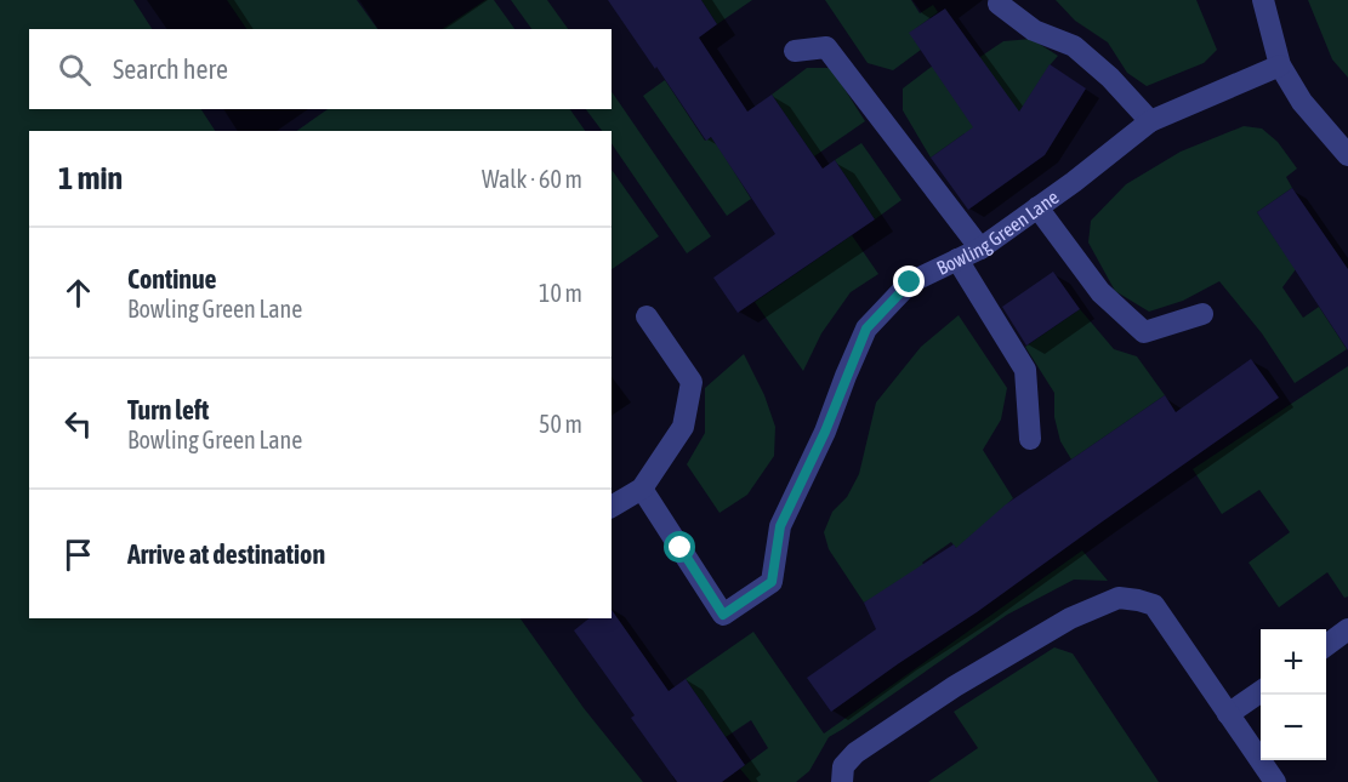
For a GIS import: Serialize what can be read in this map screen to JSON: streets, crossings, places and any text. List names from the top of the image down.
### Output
{
  "streets": {
    "street": ["Bowling Green Lane"]
  },
  "page": {
    "search": "Search here",
    "heading": ["1 min", "Walk · 60 m"],
    "list": [
      ["Continue", "Bowling Green Lane", "10 m"],
      ["Turn left", "Bowling Green Lane", "50 m"],
      "Arrive at destination"
    ],
    "map_buttons": ["+", "−"]
  }
}
